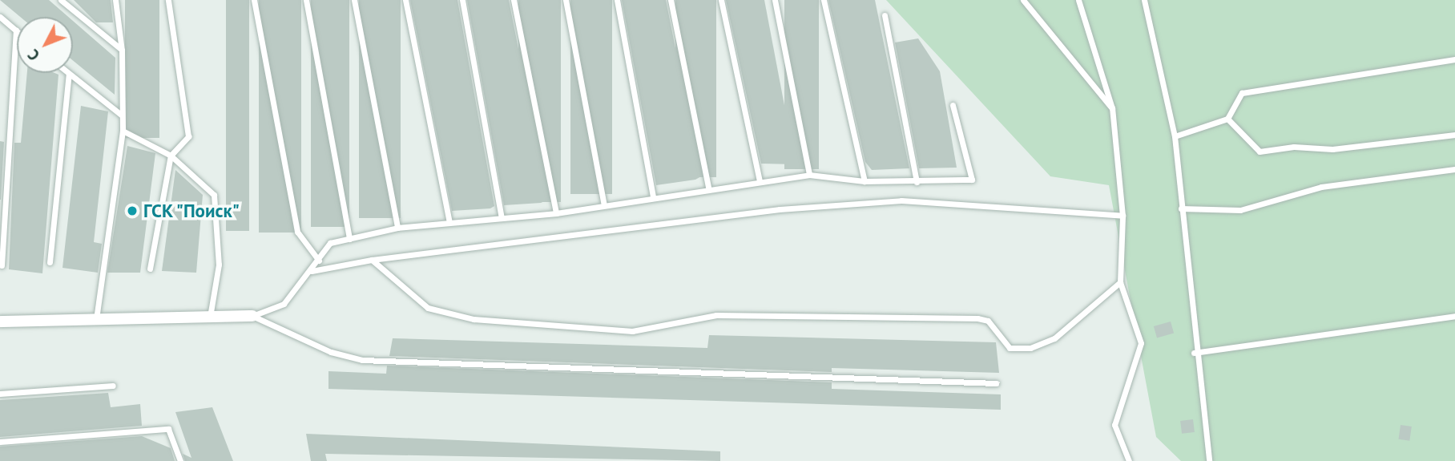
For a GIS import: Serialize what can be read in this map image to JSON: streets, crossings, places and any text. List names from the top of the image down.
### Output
{
  "places": ["ГСК \"Поиск\""],
  "north": "bottom left"
}
